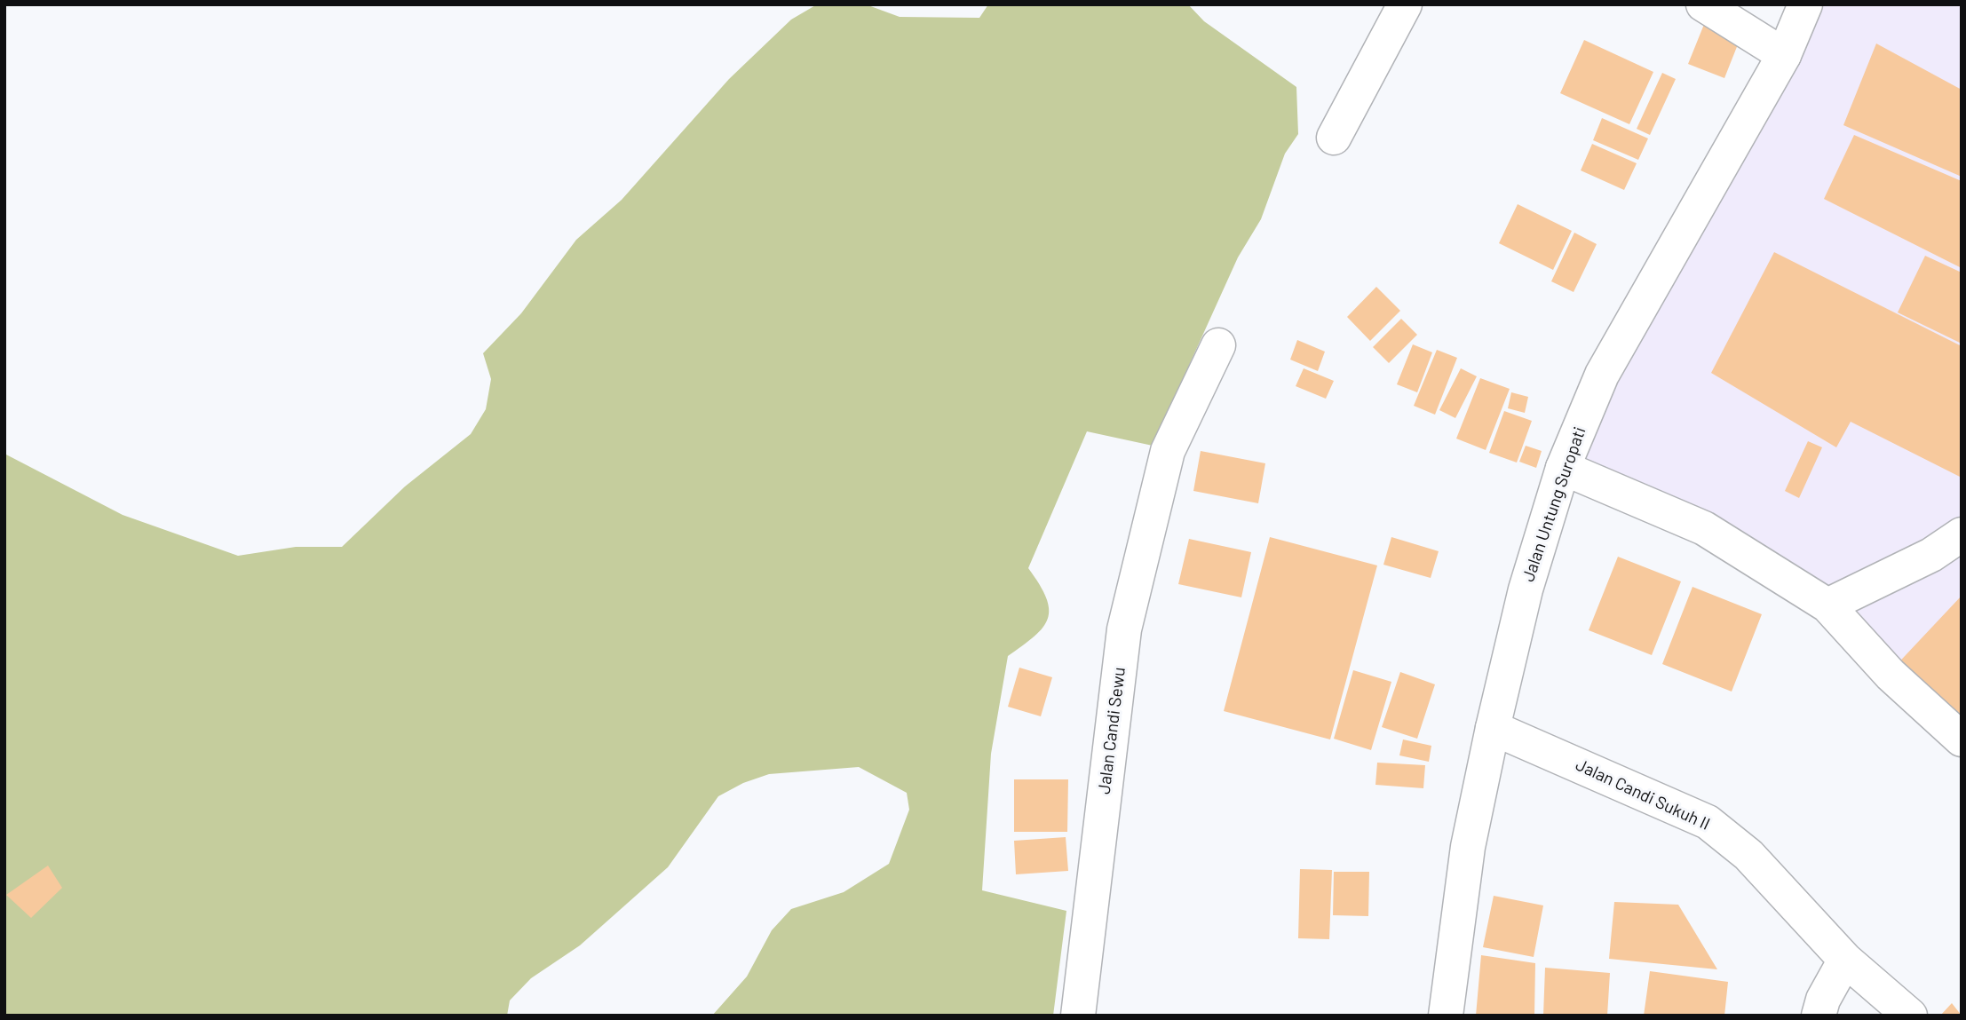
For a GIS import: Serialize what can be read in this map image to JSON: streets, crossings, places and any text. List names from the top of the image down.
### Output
{
  "streets": {
    "street": ["Jalan Untung Suropati", "Jalan Candi Sewu", "Jalan Candi Sukuh II"]
  },
  "crossings": [
    ["Jalan Untung Suropati", "Jalan Candi Sukuh II"]
  ]
}
